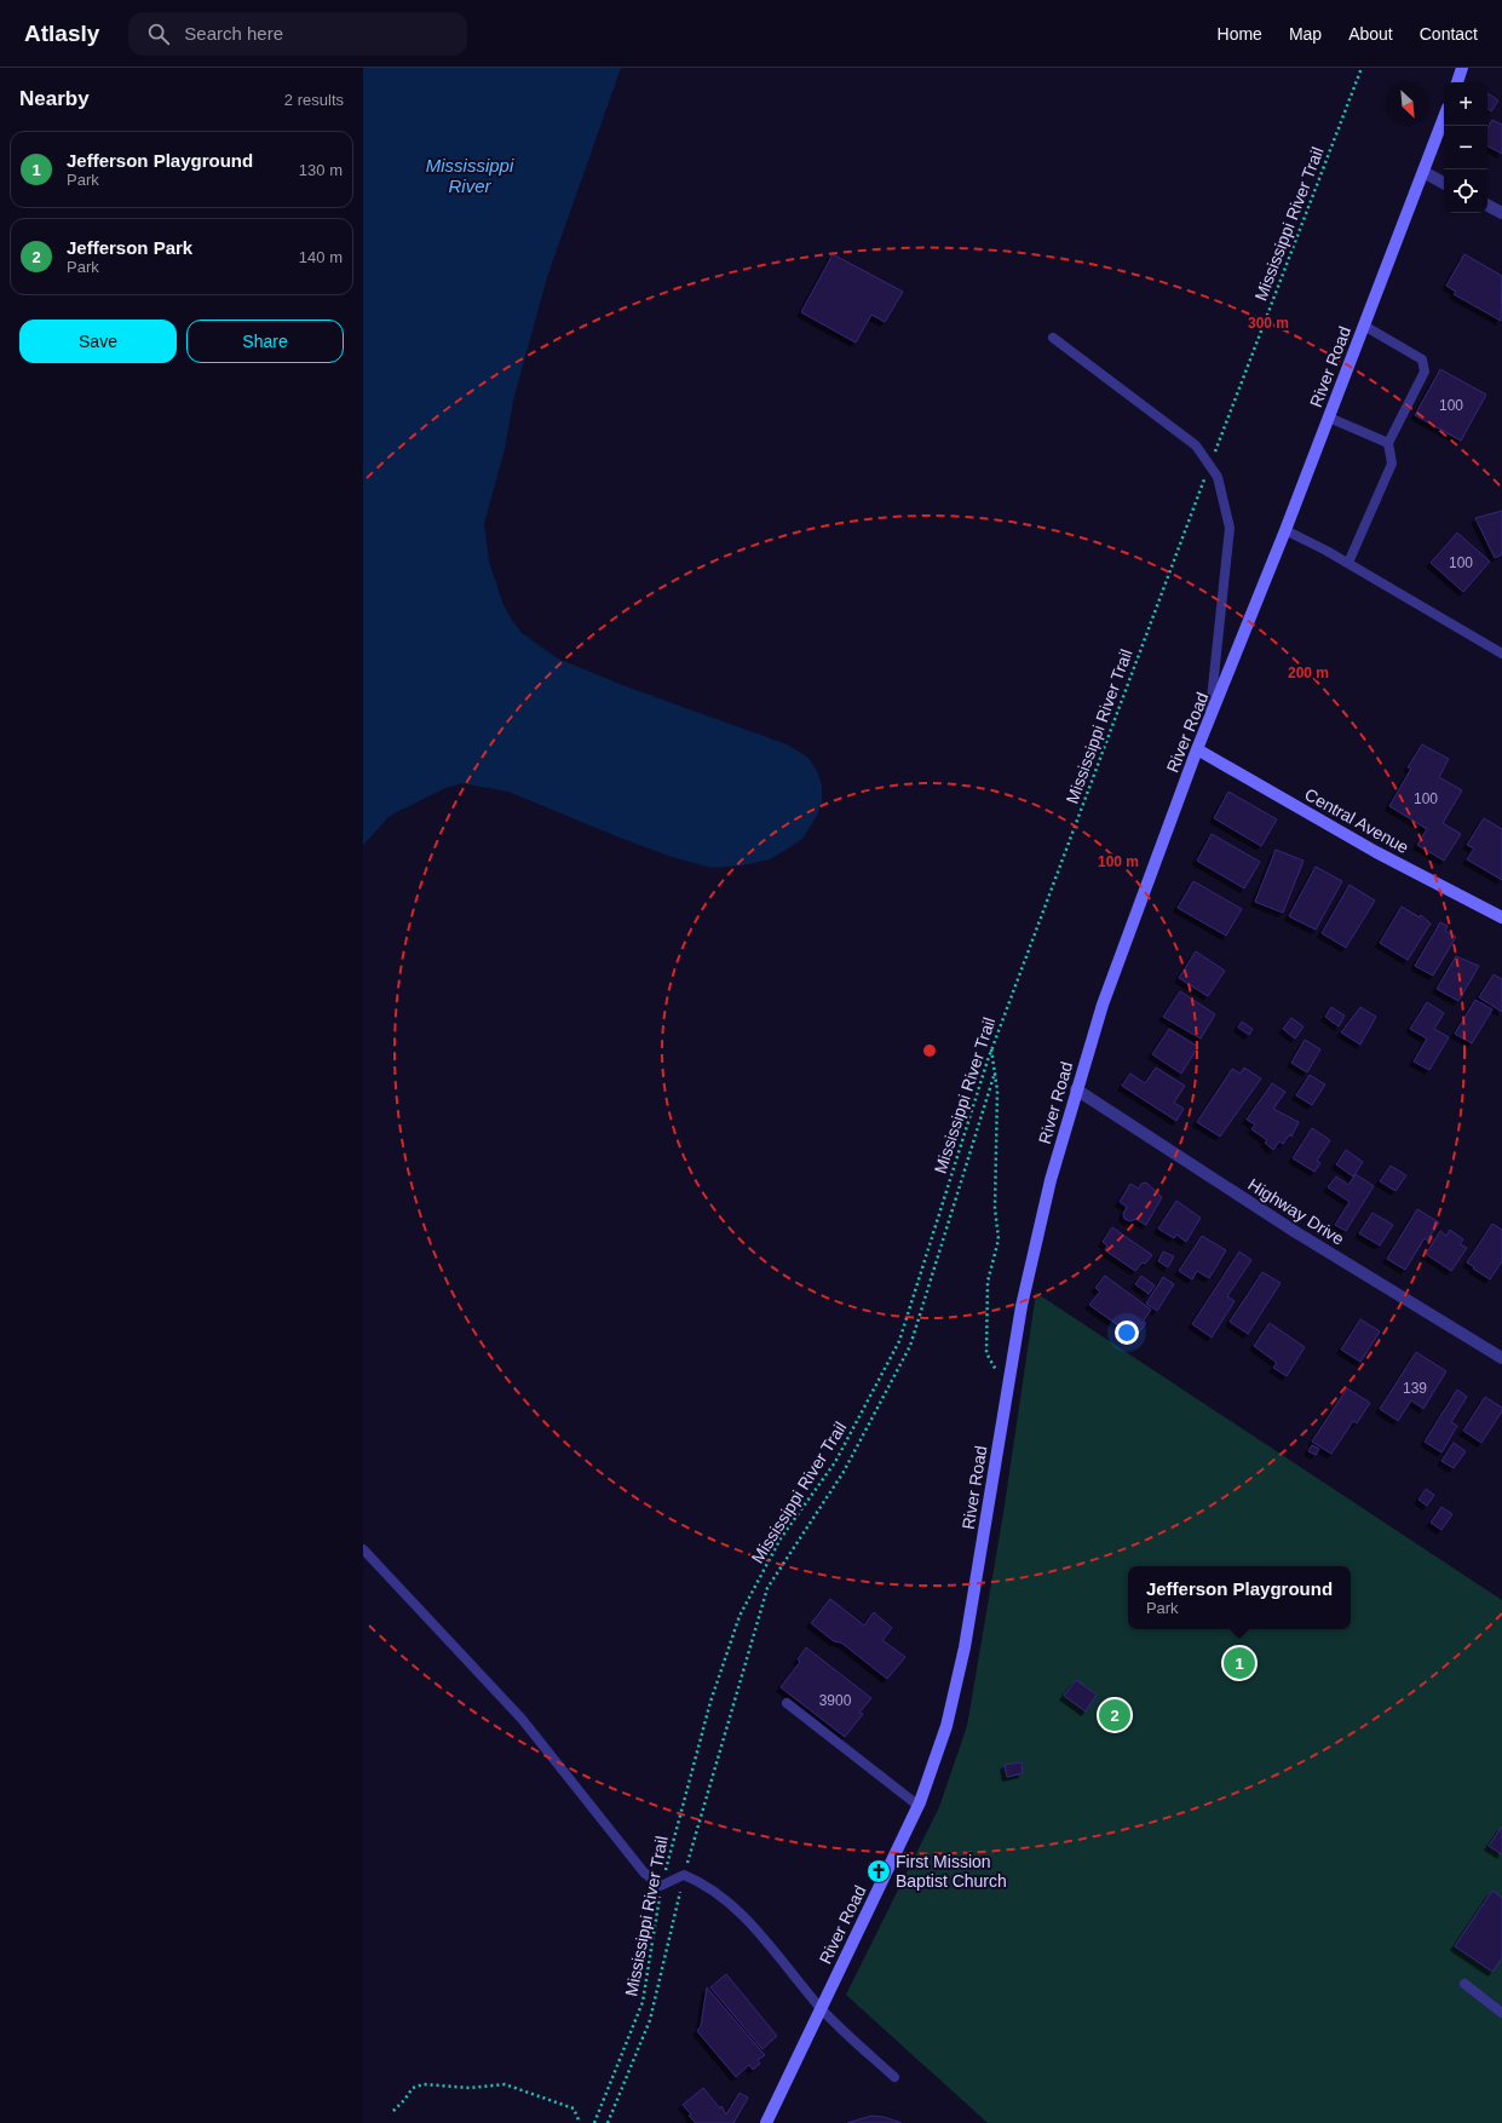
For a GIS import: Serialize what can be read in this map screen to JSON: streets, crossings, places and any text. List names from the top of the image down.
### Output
{
  "streets": {
    "main road": ["River Road", "Central Avenue"],
    "street": ["Highway Drive"],
    "path": ["Mississippi River Trail"]
  },
  "crossings": [
    ["River Road", "Central Avenue"],
    ["River Road", "Highway Drive"]
  ],
  "water": ["Mississippi River"],
  "places": {
    "church": ["First Mission Baptist Church"]
  },
  "house_numbers": [
    "100",
    "100",
    "100",
    "139",
    "3900"
  ],
  "north": "bottom right",
  "page": {
    "header": "Atlasly",
    "search": "Search here",
    "nav": [
      "Home",
      "Map",
      "About",
      "Contact"
    ],
    "heading": ["Nearby", "2 results"],
    "map_buttons": ["+", "−"],
    "list": [
      {
        "mark": "1",
        "name": "Jefferson Playground",
        "note": "Park",
        "value": "130 m"
      },
      {
        "mark": "2",
        "name": "Jefferson Park",
        "note": "Park",
        "value": "140 m"
      }
    ],
    "buttons": ["Save", "Share"],
    "popup": ["Jefferson Playground", "Park"],
    "pins": ["1", "2"]
  },
  "rings": ["300 m", "200 m", "100 m"]
}
